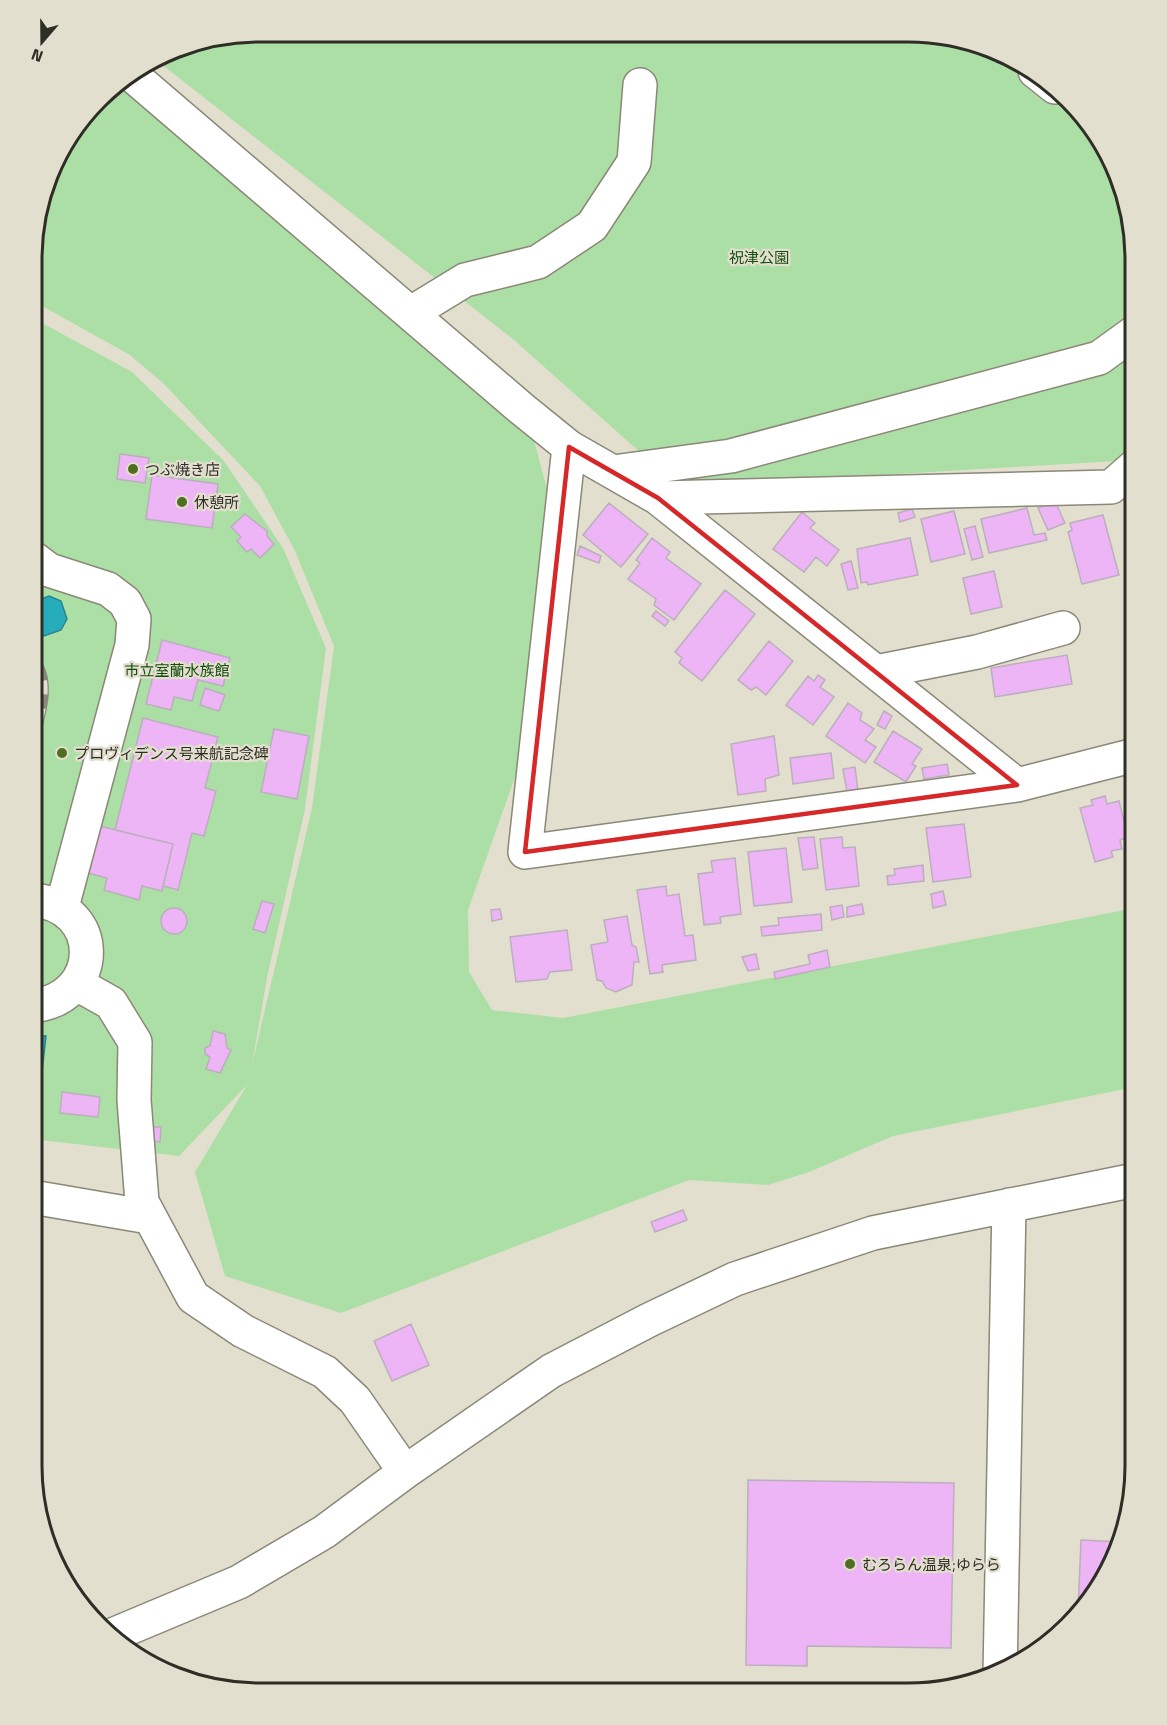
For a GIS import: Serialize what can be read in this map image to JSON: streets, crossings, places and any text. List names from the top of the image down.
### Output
{
  "parks": ["祝津公園", "市立室蘭水族館"],
  "places": [
    "つぶ焼き店",
    "休憩所",
    "プロヴィデンス号来航記念碑",
    "むろらん温泉;ゆらら"
  ],
  "north": "bottom"
}
